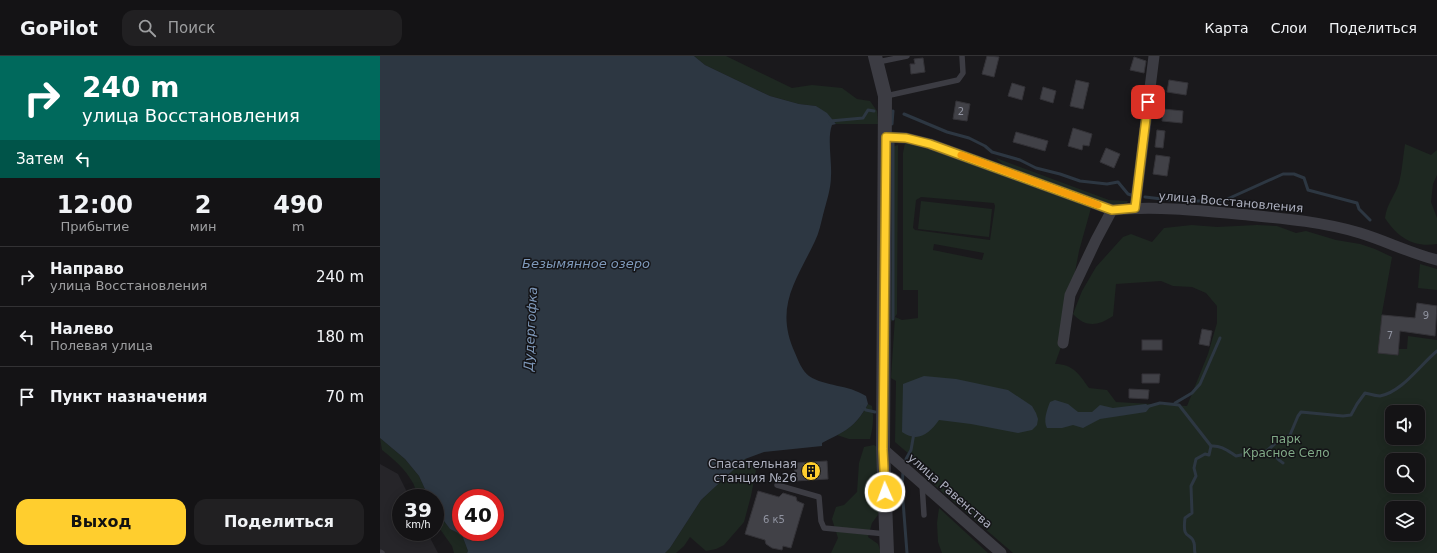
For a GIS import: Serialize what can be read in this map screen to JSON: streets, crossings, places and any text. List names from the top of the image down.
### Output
{
  "streets": {
    "street": ["улица Восстановления", "улица Равенства"]
  },
  "water": ["Безымянное озеро", "Дудергофка"],
  "parks": ["парк Красное Село"],
  "places": {
    "building": ["Спасательная станция №26"]
  },
  "house_numbers": [
    "2",
    "9",
    "7",
    "6 к5"
  ],
  "page": {
    "header": "GoPilot",
    "search": "Поиск",
    "nav": ["Карта", "Слои", "Поделиться"],
    "turn": ["240 m", "улица Восстановления"],
    "then": "Затем",
    "eta": [
      "12:00",
      "Прибытие",
      "2",
      "мин",
      "490",
      "m"
    ],
    "list": [
      {
        "name": "Направо",
        "note": "улица Восстановления",
        "value": "240 m"
      },
      {
        "name": "Налево",
        "note": "Полевая улица",
        "value": "180 m"
      },
      {
        "name": "Пункт назначения",
        "value": "70 m"
      }
    ],
    "speed": "39 km/h",
    "limit": "40",
    "buttons": ["Выход", "Поделиться"]
  }
}
